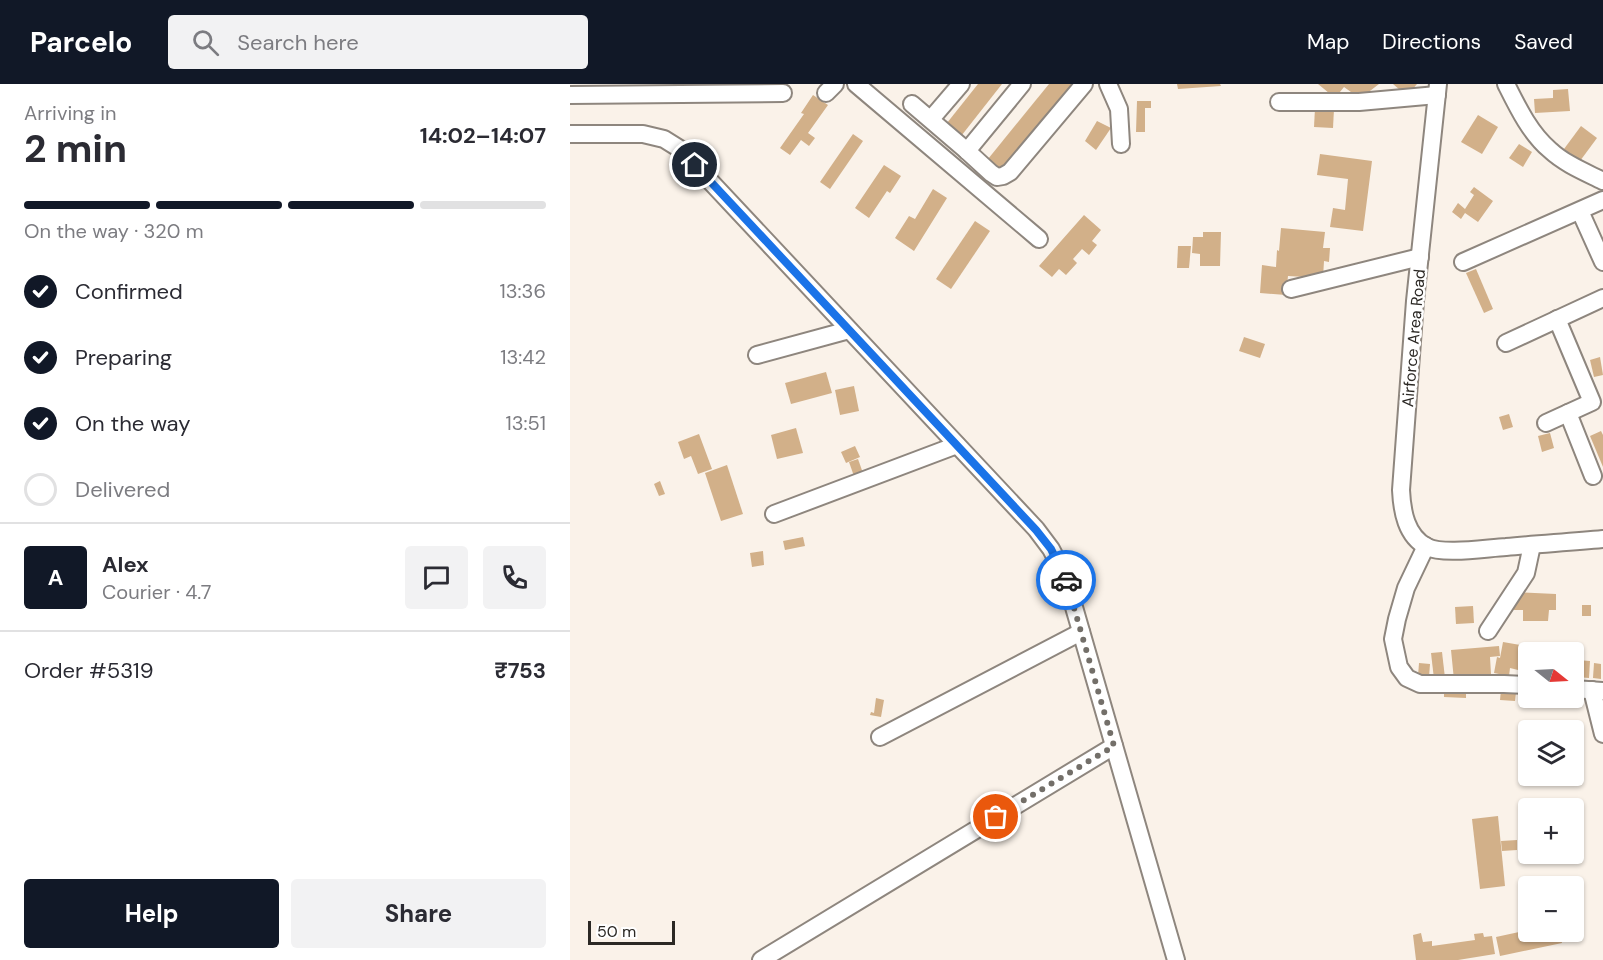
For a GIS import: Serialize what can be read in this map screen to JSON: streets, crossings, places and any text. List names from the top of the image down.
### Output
{
  "streets": {
    "street": ["Airforce Area Road"]
  },
  "scale_bar": "50 m",
  "north": "right",
  "page": {
    "header": "Parcelo",
    "search": "Search here",
    "nav": ["Map", "Directions", "Saved"],
    "heading": ["2 min", "Arriving in", "14:02–14:07"],
    "panel": [
      "Alex",
      "Courier · 4.7",
      "Order #5319",
      "₹753"
    ],
    "bar": "On the way · 320 m",
    "list": [
      ["Confirmed", "13:36"],
      ["Preparing", "13:42"],
      ["On the way", "13:51"],
      "Delivered"
    ],
    "round": "A",
    "map_buttons": ["+", "−"],
    "buttons": ["Help", "Share"],
    "scale": "50 m"
  }
}
